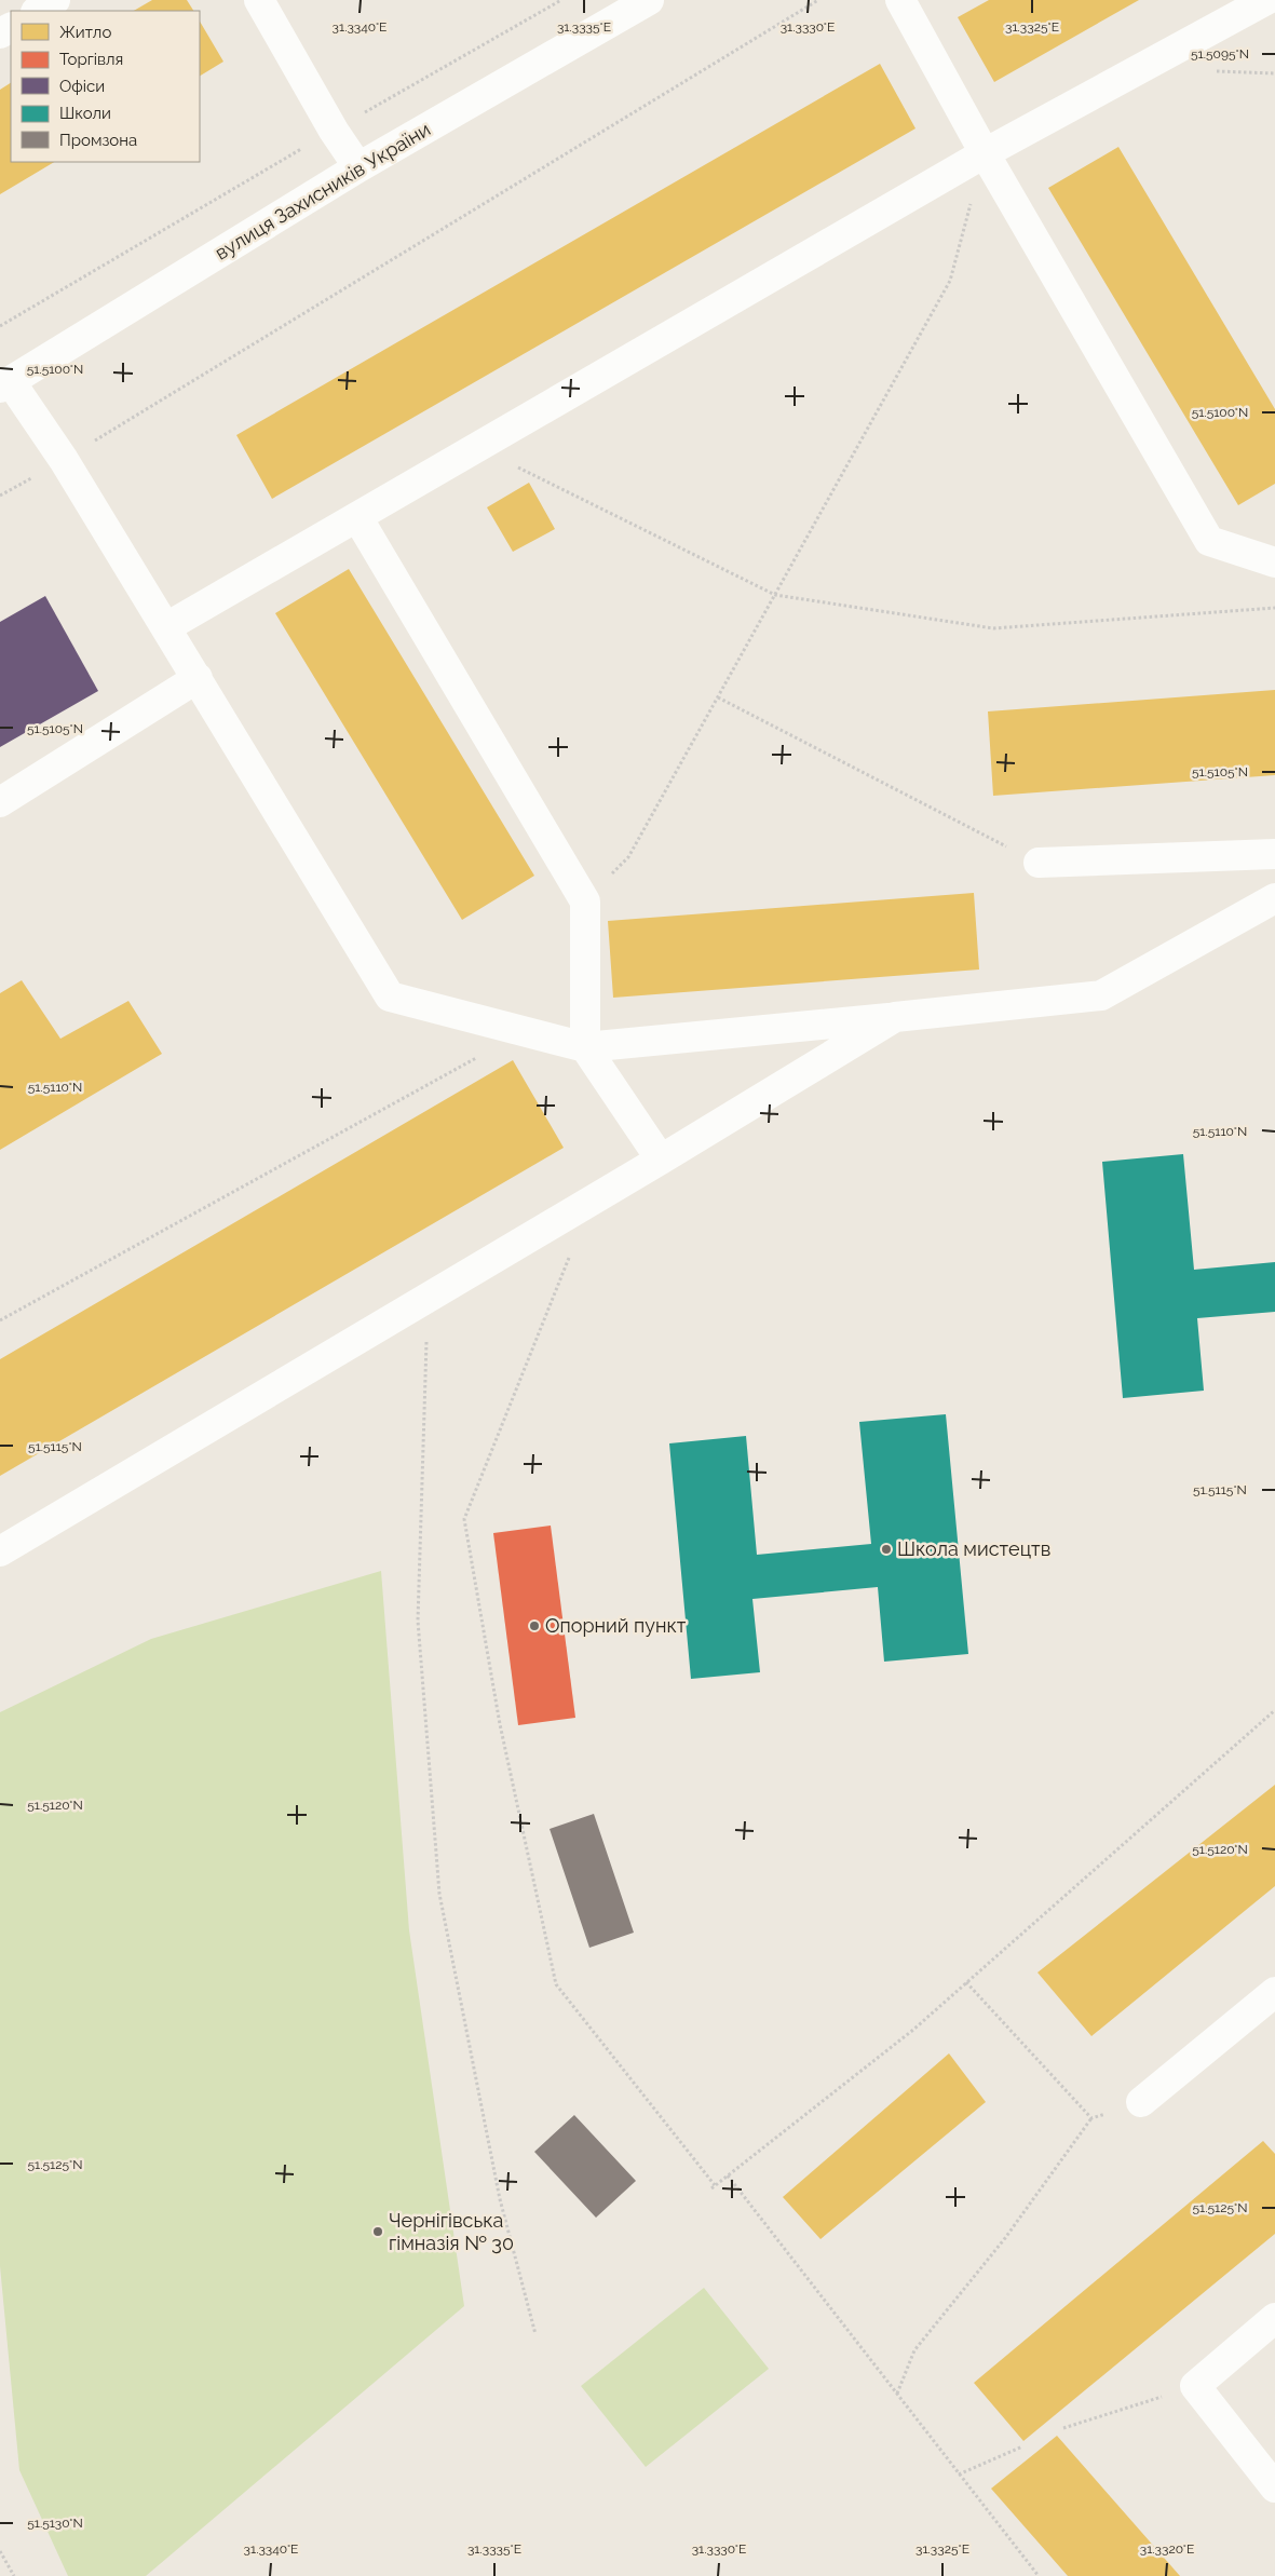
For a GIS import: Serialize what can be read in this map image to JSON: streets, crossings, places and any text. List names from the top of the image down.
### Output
{
  "streets": {
    "street": ["вулиця Захисників України"]
  },
  "places": ["Школа мистецтв", "Опорний пункт", "Чернігівська гімназія № 30"],
  "legend": [
    "Житло",
    "Торгівля",
    "Офіси",
    "Школи",
    "Промзона"
  ],
  "coordinates": [
    "31.3340°E",
    "31.3335°E",
    "31.3330°E",
    "31.3325°E",
    "51.5095°N",
    "51.5100°N",
    "51.5105°N",
    "51.5110°N",
    "51.5115°N",
    "51.5120°N",
    "51.5125°N",
    "51.5130°N",
    "31.3320°E"
  ]
}
